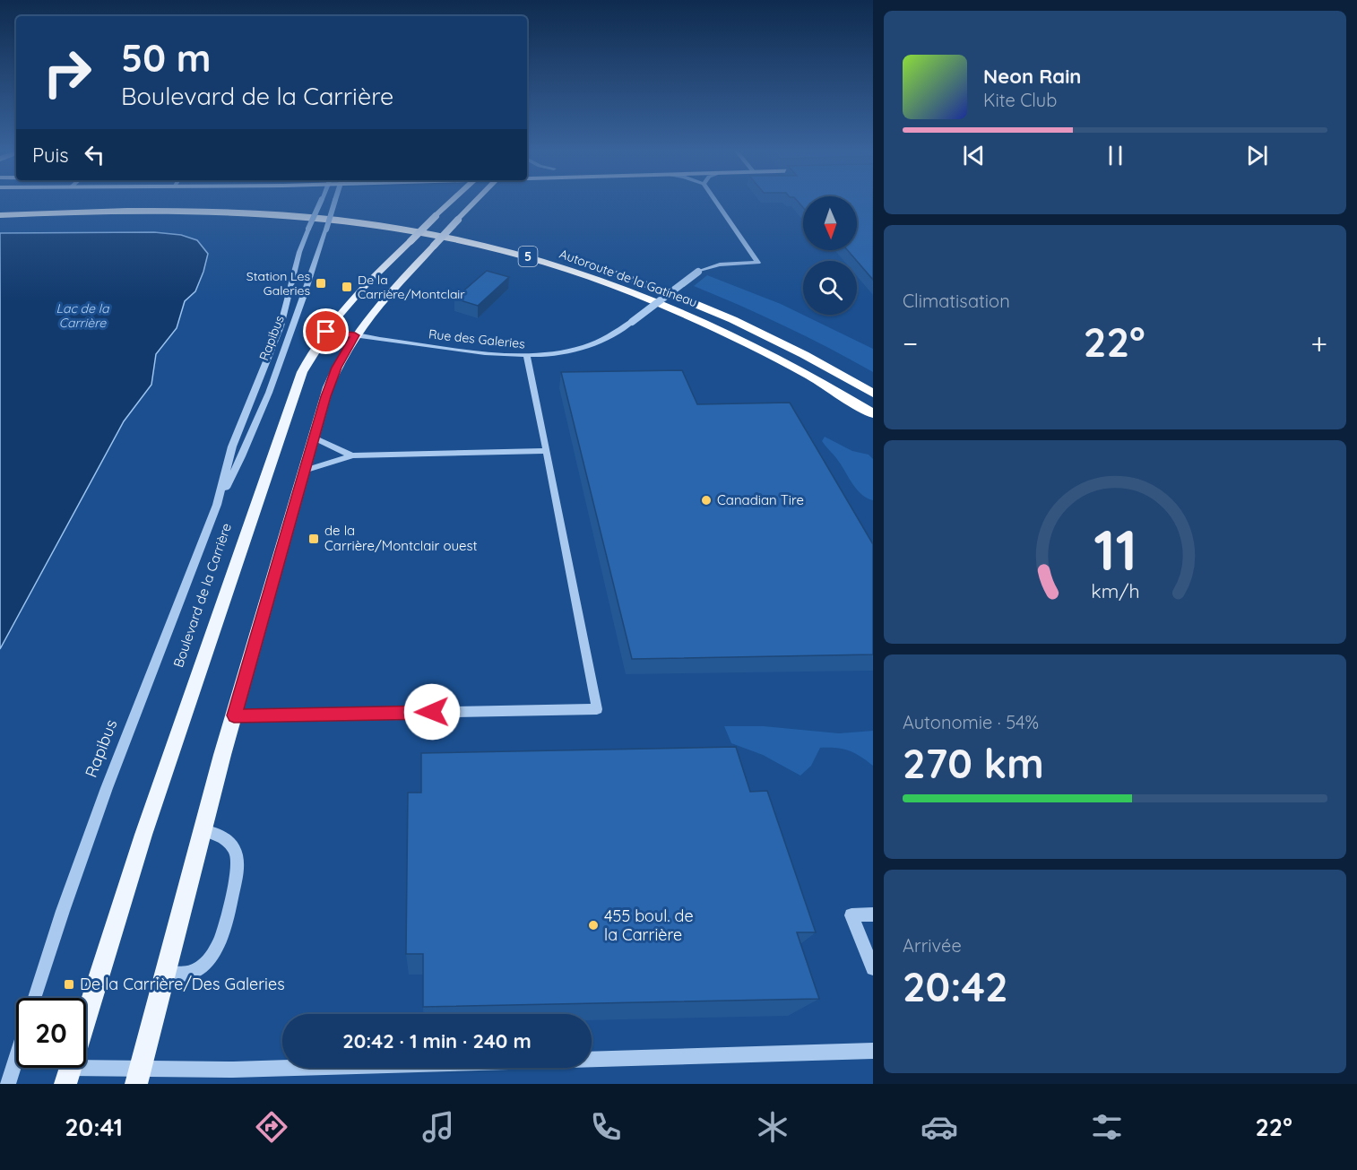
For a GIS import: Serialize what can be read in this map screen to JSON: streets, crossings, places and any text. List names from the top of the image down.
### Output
{
  "streets": {
    "highway": ["5", "Autoroute de la Gatineau"],
    "main road": ["Boulevard de la Carrière"],
    "street": ["Rapibus", "Rue des Galeries"]
  },
  "crossings": [
    ["Rue des Galeries", "Boulevard de la Carrière"]
  ],
  "water": ["Lac de la Carrière"],
  "places": {
    "transit": [
      "Station Les Galeries",
      "De la Carrière/Montclair",
      "de la Carrière/Montclair ouest",
      "De la Carrière/Des Galeries"
    ],
    "other": ["Canadian Tire", "455 boul. de la Carrière"]
  },
  "north": "bottom",
  "page": {
    "turn": ["50 m", "Boulevard de la Carrière"],
    "song": ["Neon Rain", "Kite Club"],
    "then": "Puis",
    "tile": [
      "Climatisation",
      ["Autonomie · 54%", "270 km"],
      ["Arrivée", "20:42"]
    ],
    "heat": ["−", "22°", "+"],
    "limit": "20",
    "trip": "20:42 · 1 min · 240 m",
    "tabs": ["20:41", "22°"],
    "gauge": ["11", "km/h"]
  }
}
